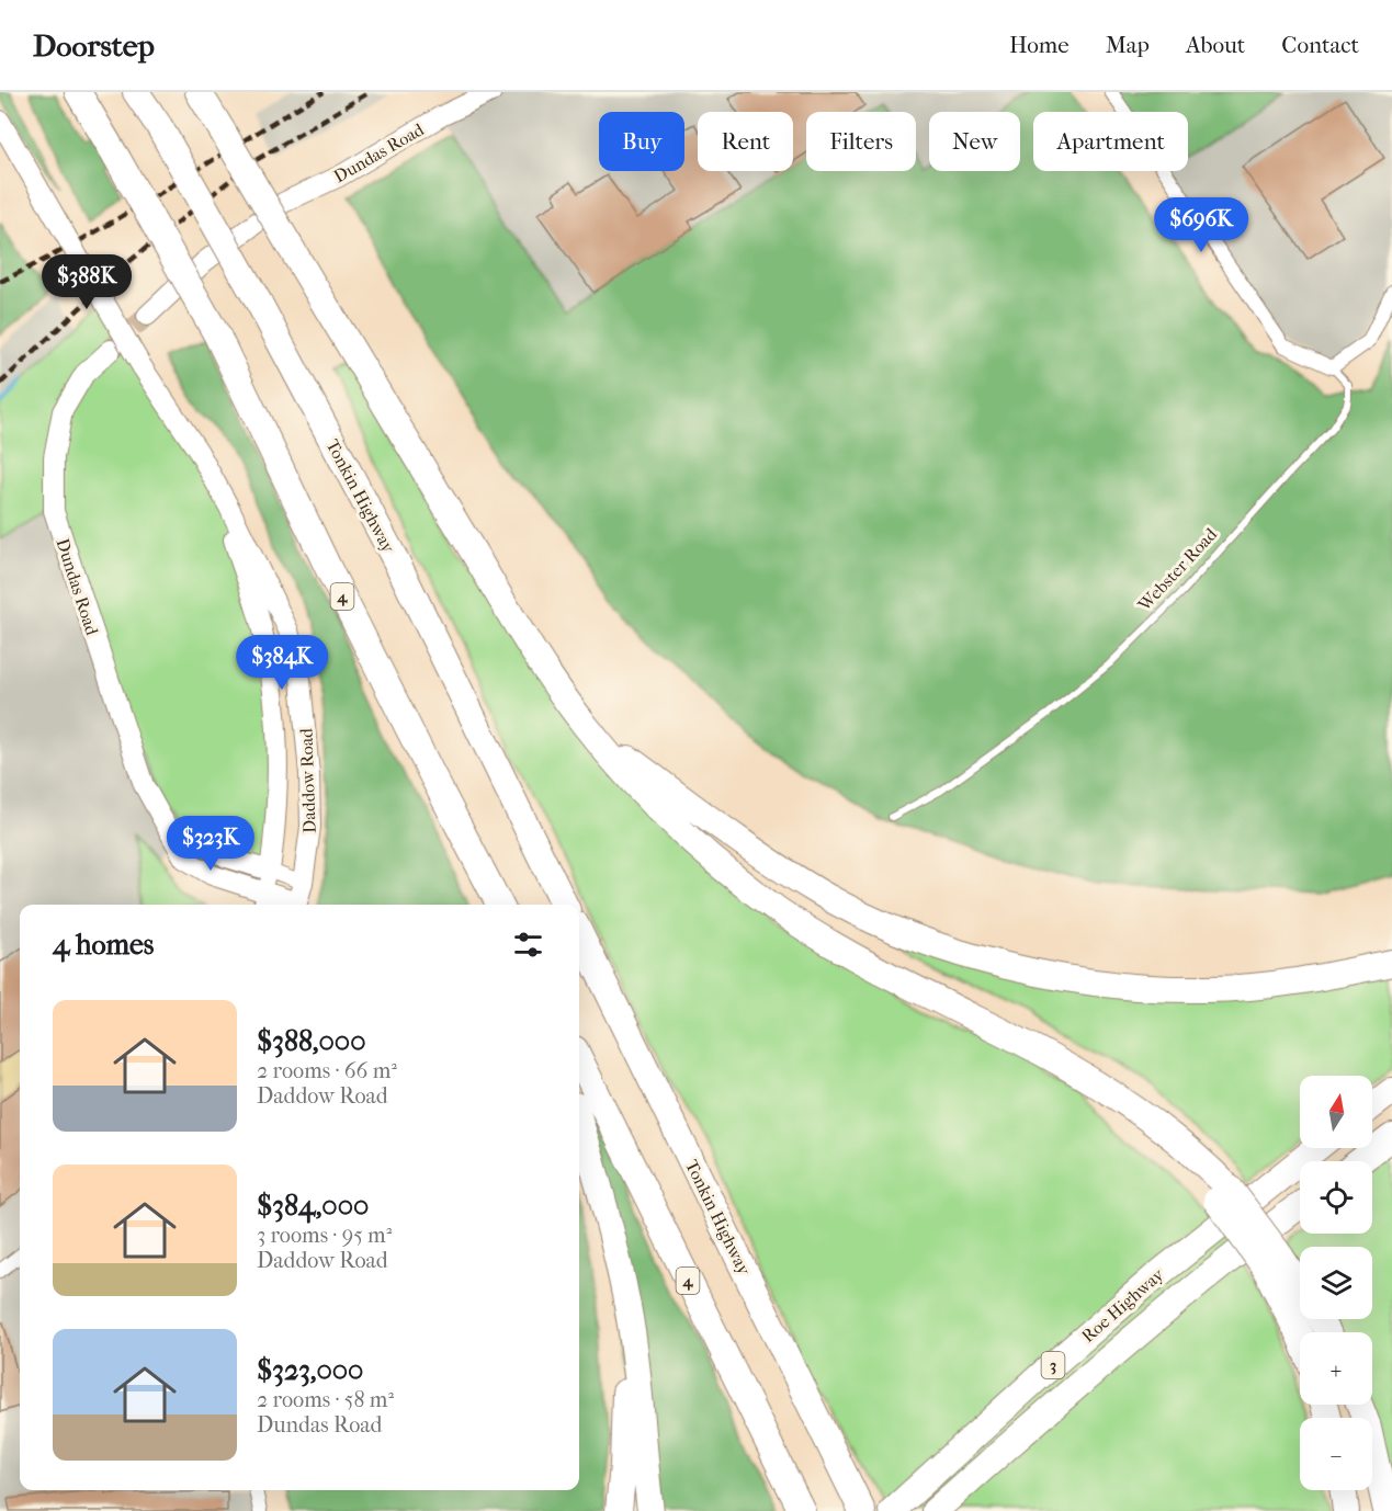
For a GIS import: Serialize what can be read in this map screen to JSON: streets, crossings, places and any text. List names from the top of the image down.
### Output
{
  "streets": {
    "highway": [
      "Tonkin Highway",
      "4",
      "Roe Highway",
      "3"
    ],
    "main road": ["Dundas Road", "Daddow Road"],
    "lane": ["Webster Road"]
  },
  "crossings": [
    ["Dundas Road", "Daddow Road"]
  ],
  "north": "top",
  "page": {
    "header": "Doorstep",
    "nav": [
      "Home",
      "Map",
      "About",
      "Contact"
    ],
    "chip": [
      "Buy",
      "Rent",
      "Filters",
      "New",
      "Apartment"
    ],
    "price": [
      "$696K",
      "$388K",
      "$384K",
      "$323K"
    ],
    "heading": "4 homes",
    "list": [
      {
        "name": "$388,000",
        "note": "2 rooms · 66 m² · Daddow Road"
      },
      {
        "name": "$384,000",
        "note": "3 rooms · 95 m² · Daddow Road"
      },
      {
        "name": "$323,000",
        "note": "2 rooms · 58 m² · Dundas Road"
      }
    ],
    "map_buttons": ["+", "−"]
  }
}
